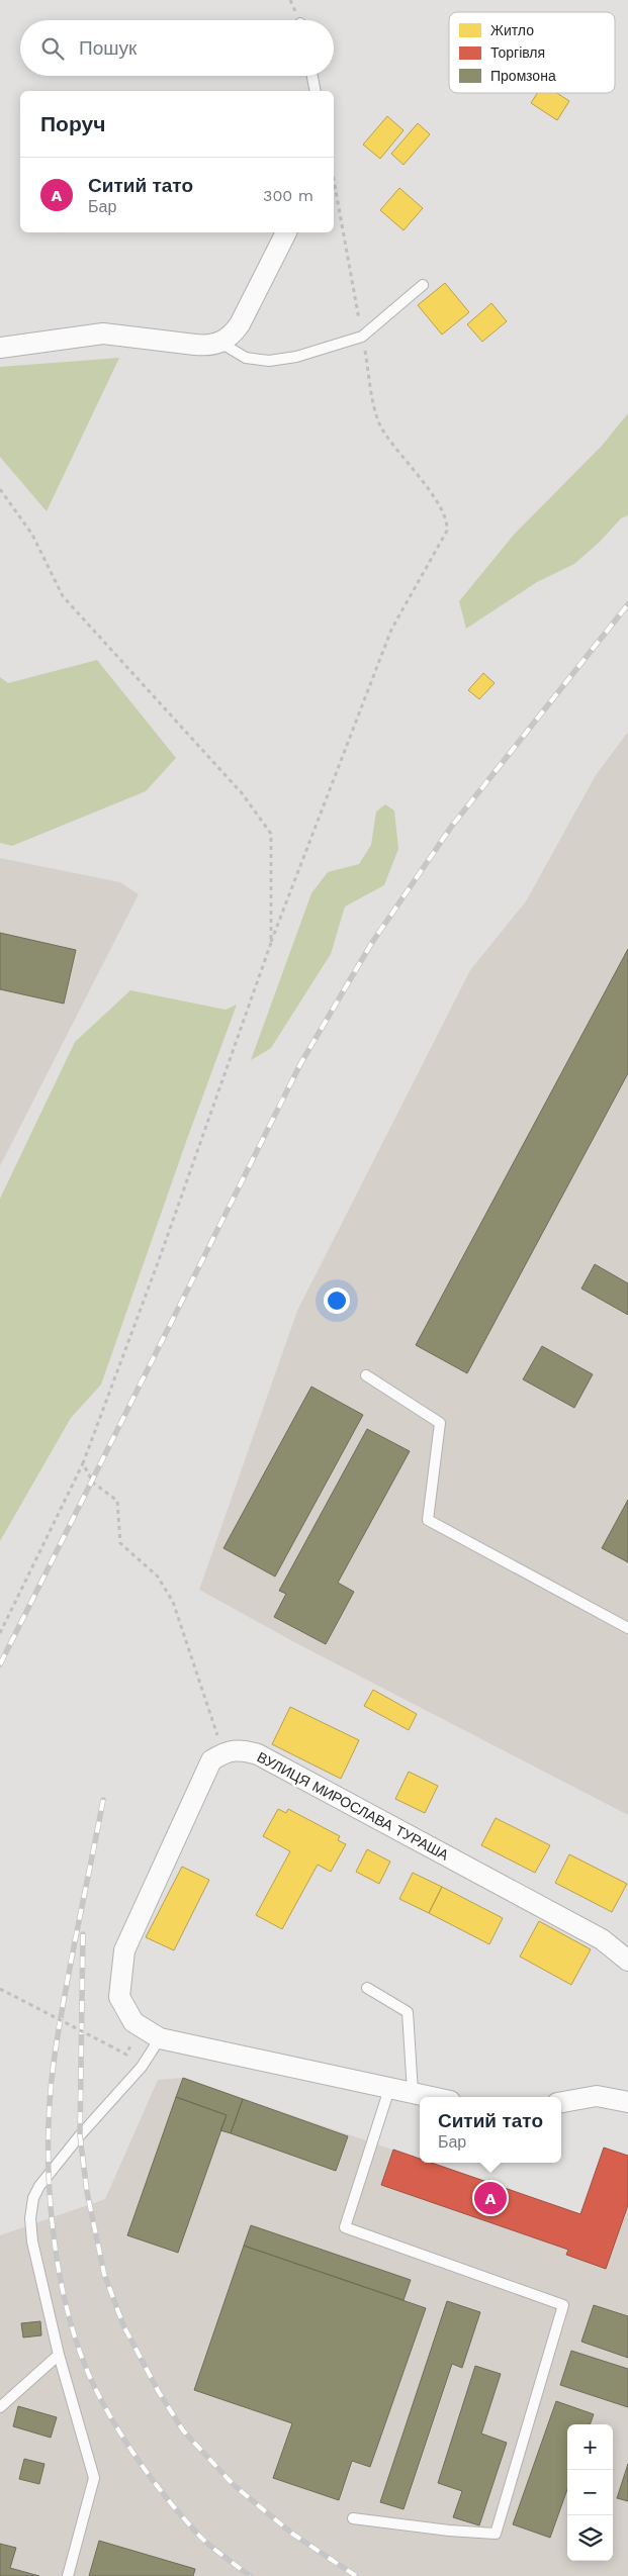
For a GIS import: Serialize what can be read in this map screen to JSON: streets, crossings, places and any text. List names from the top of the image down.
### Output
{
  "streets": {
    "street": ["ВУЛИЦЯ МИРОСЛАВА ТУРАША"]
  },
  "legend": ["Житло", "Торгівля", "Промзона"],
  "page": {
    "search": "Пошук",
    "heading": "Поруч",
    "list": [
      {
        "mark": "A",
        "name": "Ситий тато",
        "note": "Бар",
        "value": "300 m"
      }
    ],
    "popup": ["Ситий тато", "Бар"],
    "pins": "A",
    "map_buttons": ["+", "−"]
  }
}
